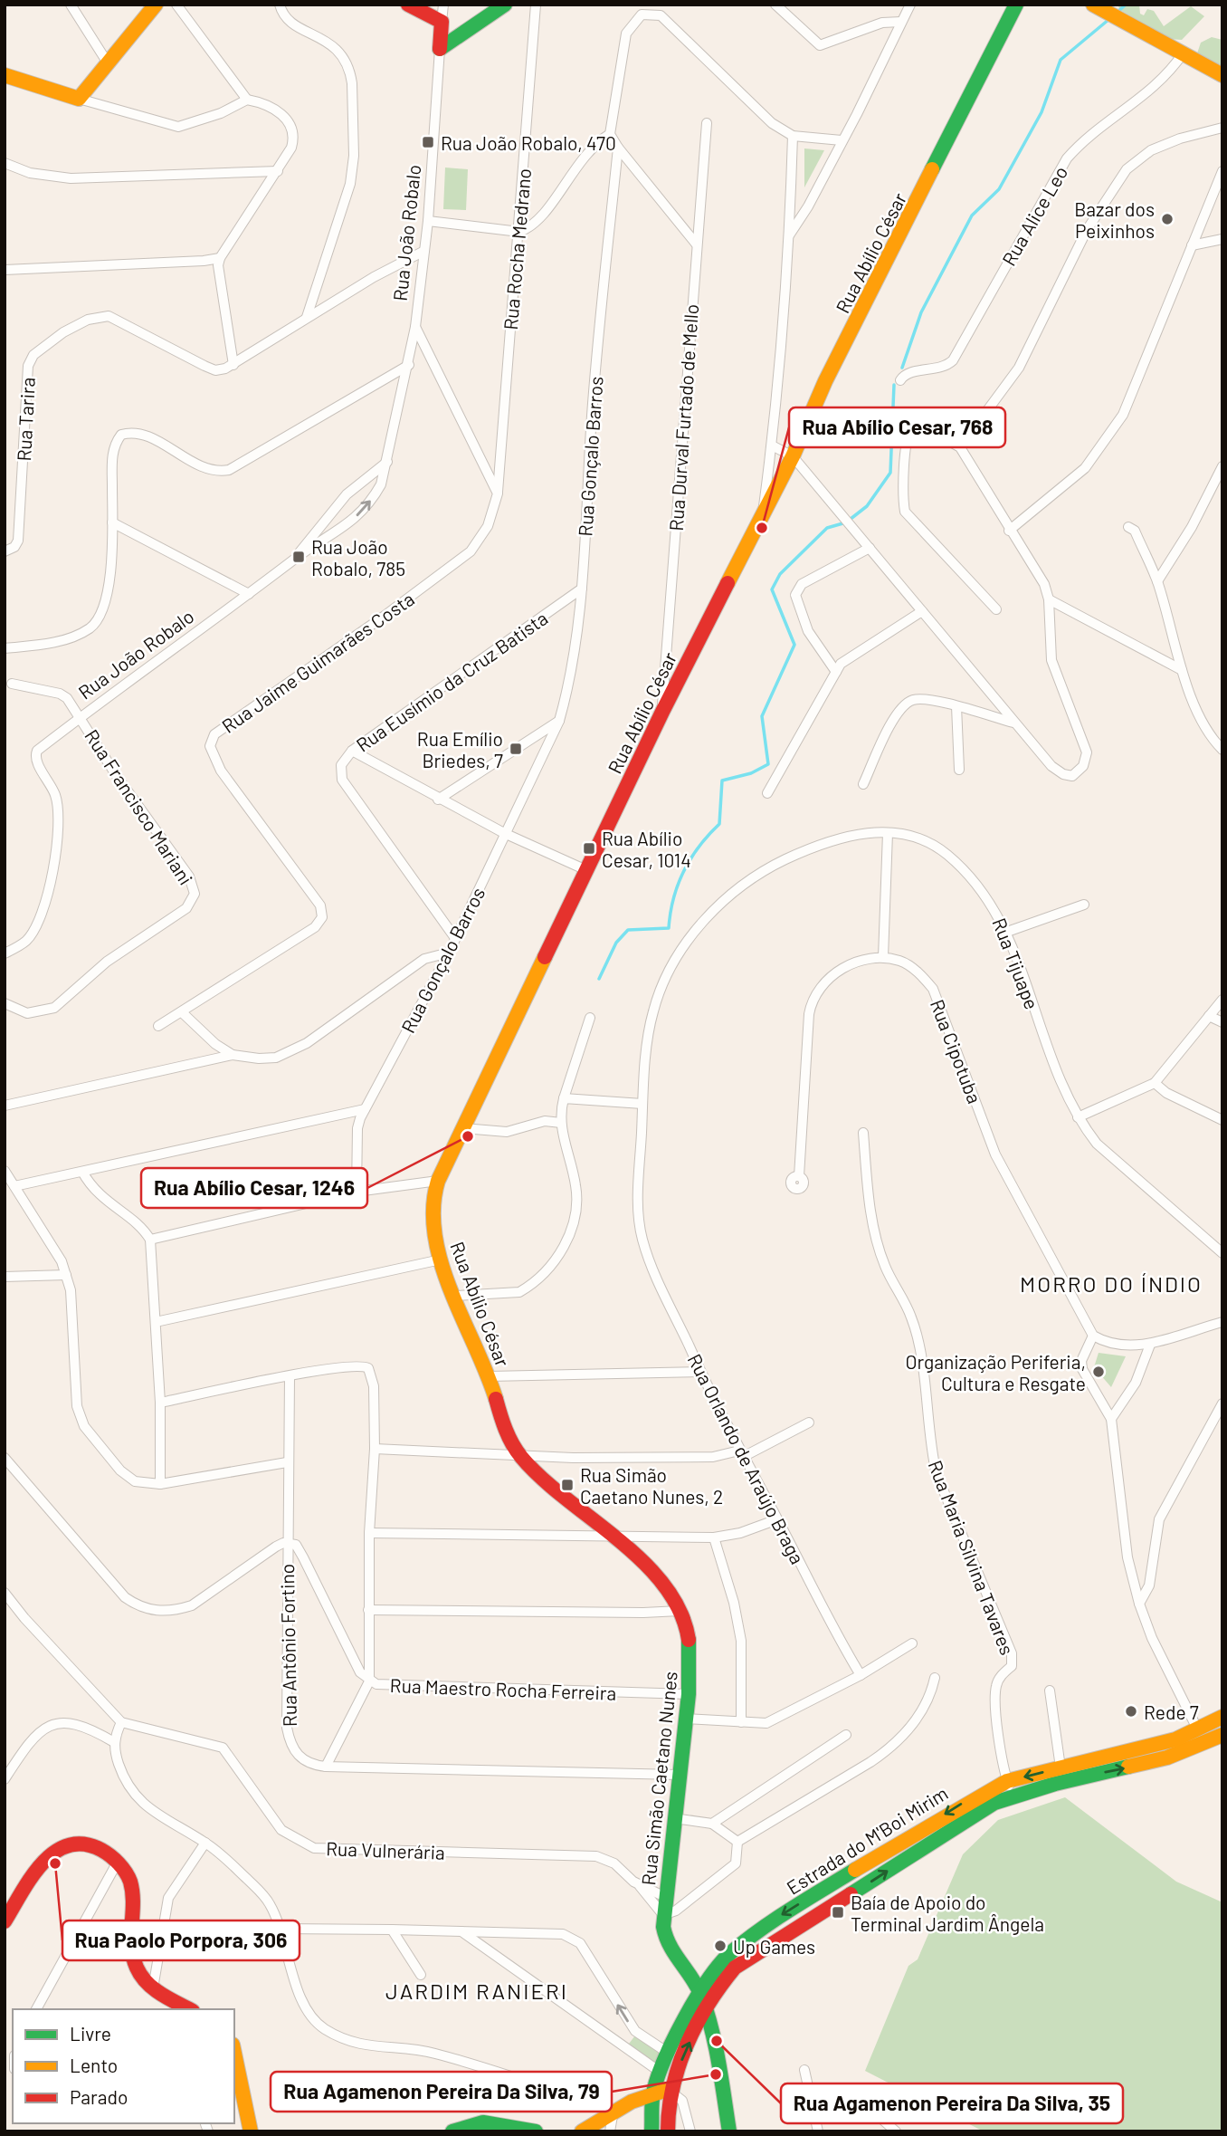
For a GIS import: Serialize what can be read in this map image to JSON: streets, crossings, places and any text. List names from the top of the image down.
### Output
{
  "streets": {
    "main road": [
      "Rua João Robalo",
      "Rua Abílio César",
      "Rua Simão Caetano Nunes",
      "Estrada do M'Boi Mirim"
    ],
    "street": [
      "Rua Alice Leo",
      "Rua Rocha Medrano",
      "Rua Durval Furtado de Mello",
      "Rua Tarira",
      "Rua Gonçalo Barros",
      "Rua Jaime Guimarães Costa",
      "Rua Eusímio da Cruz Batista",
      "Rua Francisco Mariani",
      "Rua Tijuape",
      "Rua Cipotuba",
      "Rua Orlando de Araújo Braga",
      "Rua Maria Silvina Tavares",
      "Rua Antônio Fortino",
      "Rua Maestro Rocha Ferreira",
      "Rua Vulnerária"
    ]
  },
  "crossings": [
    ["Rua João Robalo", "Rua Francisco Mariani"],
    ["Rua Rocha Medrano", "Rua Jaime Guimarães Costa"],
    ["Rua Abílio César", "Rua Durval Furtado de Mello"],
    ["Rua Abílio César", "Rua Simão Caetano Nunes"],
    ["Rua Gonçalo Barros", "Rua Eusímio da Cruz Batista"],
    ["Rua Tijuape", "Rua Orlando de Araújo Braga"],
    ["Rua Maria Silvina Tavares", "Estrada do M'Boi Mirim"],
    ["Rua Antônio Fortino", "Rua Maestro Rocha Ferreira"],
    ["Rua Antônio Fortino", "Rua Simão Caetano Nunes"],
    ["Rua Maestro Rocha Ferreira", "Rua Simão Caetano Nunes"],
    ["Rua Simão Caetano Nunes", "Estrada do M'Boi Mirim"],
    ["Rua Simão Caetano Nunes", "Rua Vulnerária"]
  ],
  "districts": ["MORRO DO ÍNDIO", "JARDIM RANIERI"],
  "places": {
    "transit": [
      "Rua João Robalo, 470",
      "Rua João Robalo, 785",
      "Rua Emílio Briedes, 7",
      "Rua Abílio Cesar, 1014",
      "Rua Simão Caetano Nunes, 2",
      "Baía de Apoio do Terminal Jardim Ângela"
    ],
    "other": [
      "Bazar dos Peixinhos",
      "Rua Abílio Cesar, 768",
      "Rua Abílio Cesar, 1246",
      "Organização Periferia, Cultura e Resgate",
      "Rede 7",
      "Rua Paolo Porpora, 306",
      "Up Games",
      "Rua Agamenon Pereira Da Silva, 35",
      "Rua Agamenon Pereira Da Silva, 79"
    ]
  },
  "legend": ["Livre", "Lento", "Parado"]
}
